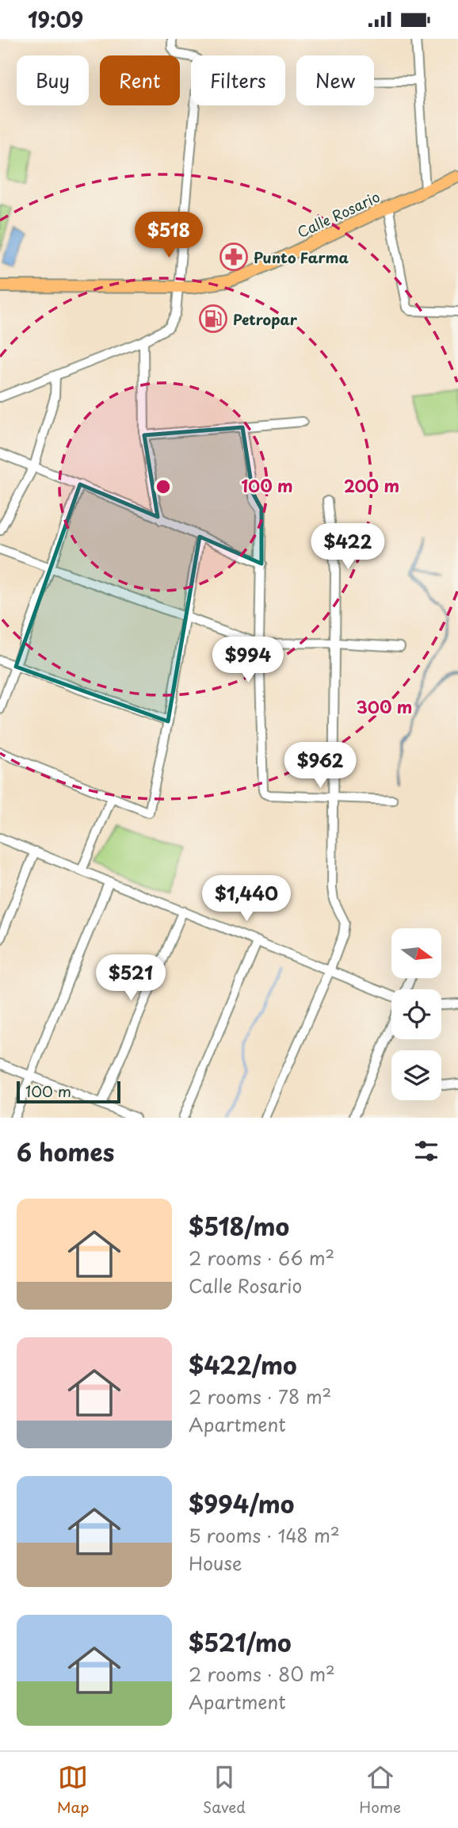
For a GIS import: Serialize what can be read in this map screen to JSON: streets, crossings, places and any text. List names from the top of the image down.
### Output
{
  "streets": {
    "main road": ["Calle Rosario"]
  },
  "places": {
    "pharmacy": ["Punto Farma"],
    "fuel station": ["Petropar"]
  },
  "scale_bar": "100 m",
  "north": "right",
  "page": {
    "status": "19:09",
    "chip": [
      "Buy",
      "Rent",
      "Filters",
      "New"
    ],
    "price": [
      "$518",
      "$422",
      "$994",
      "$962",
      "$1,440",
      "$521"
    ],
    "scale": "100 m",
    "heading": "6 homes",
    "list": [
      {
        "name": "$518/mo",
        "note": "2 rooms · 66 m² · Calle Rosario"
      },
      {
        "name": "$422/mo",
        "note": "2 rooms · 78 m² · Apartment"
      },
      {
        "name": "$994/mo",
        "note": "5 rooms · 148 m² · House"
      },
      {
        "name": "$521/mo",
        "note": "2 rooms · 80 m² · Apartment"
      }
    ],
    "tabs": ["Map", "Saved", "Home"]
  },
  "rings": ["100 m", "200 m", "300 m"]
}
